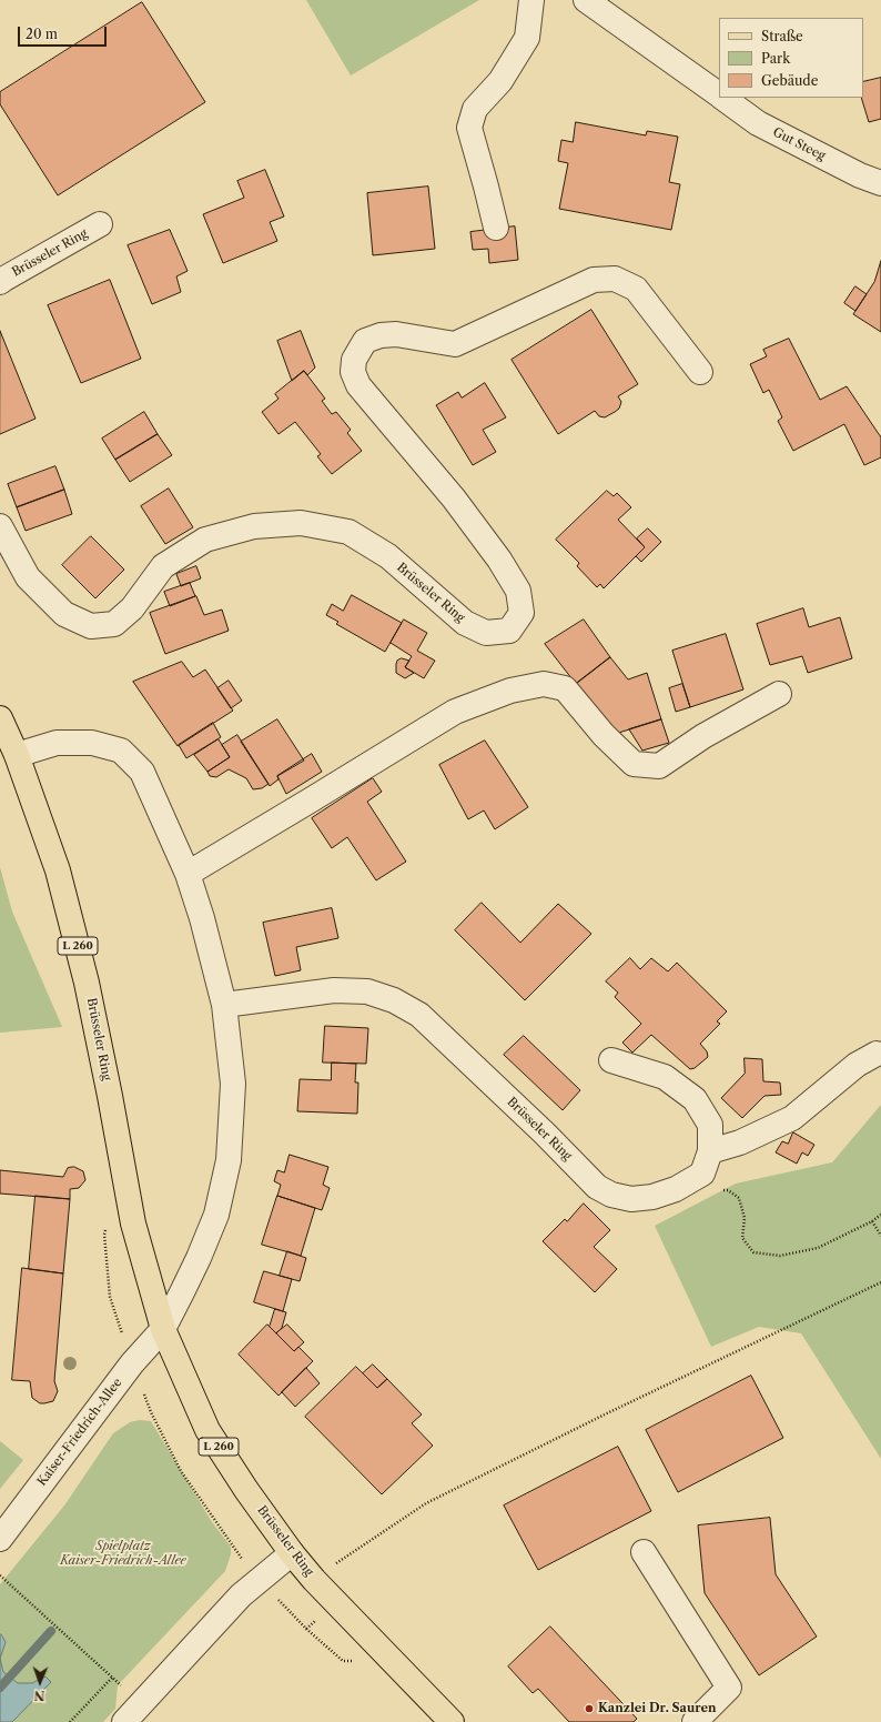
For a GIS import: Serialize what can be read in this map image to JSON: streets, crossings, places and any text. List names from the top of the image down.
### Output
{
  "streets": {
    "main road": ["Brüsseler Ring", "L 260"],
    "street": ["Gut Steeg", "Kaiser-Friedrich-Allee"]
  },
  "crossings": [
    ["Brüsseler Ring", "Kaiser-Friedrich-Allee"]
  ],
  "parks": ["Spielplatz Kaiser-Friedrich-Allee"],
  "places": ["Kanzlei Dr. Sauren"],
  "legend": ["Straße", "Park", "Gebäude"],
  "scale_bar": "20 m",
  "north": "bottom"
}
